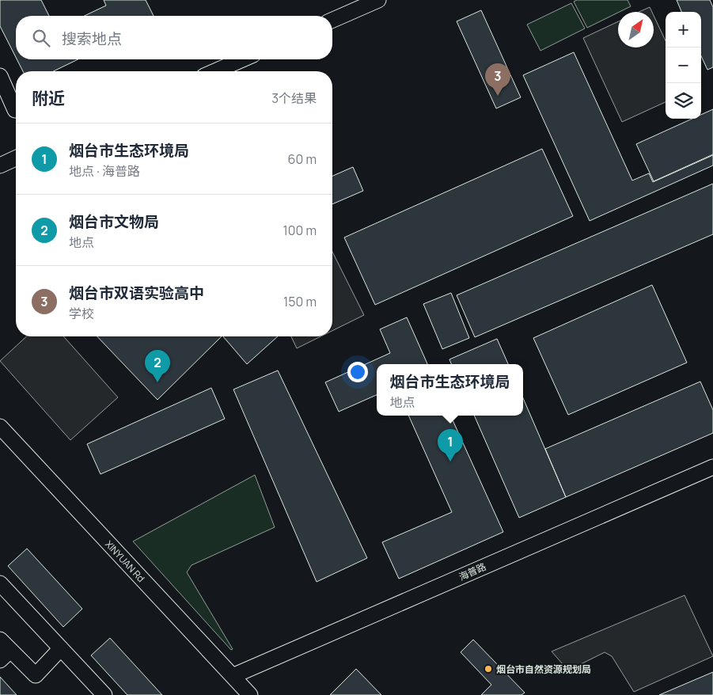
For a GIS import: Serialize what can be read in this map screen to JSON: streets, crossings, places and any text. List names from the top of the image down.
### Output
{
  "streets": {
    "street": ["XINYUAN Rd", "海普路"]
  },
  "crossings": [
    ["XINYUAN Rd", "海普路"]
  ],
  "places": ["烟台市自然资源规划局"],
  "north": "top right",
  "page": {
    "map_buttons": ["+", "−"],
    "search": "搜索地点",
    "pins": ["3", "2", "1"],
    "heading": ["附近", "3个结果"],
    "list": [
      {
        "mark": "1",
        "name": "烟台市生态环境局",
        "note": "地点 · 海普路",
        "value": "60 m"
      },
      {
        "mark": "2",
        "name": "烟台市文物局",
        "note": "地点",
        "value": "100 m"
      },
      {
        "mark": "3",
        "name": "烟台市双语实验高中",
        "note": "学校",
        "value": "150 m"
      }
    ],
    "popup": ["烟台市生态环境局", "地点"]
  }
}
